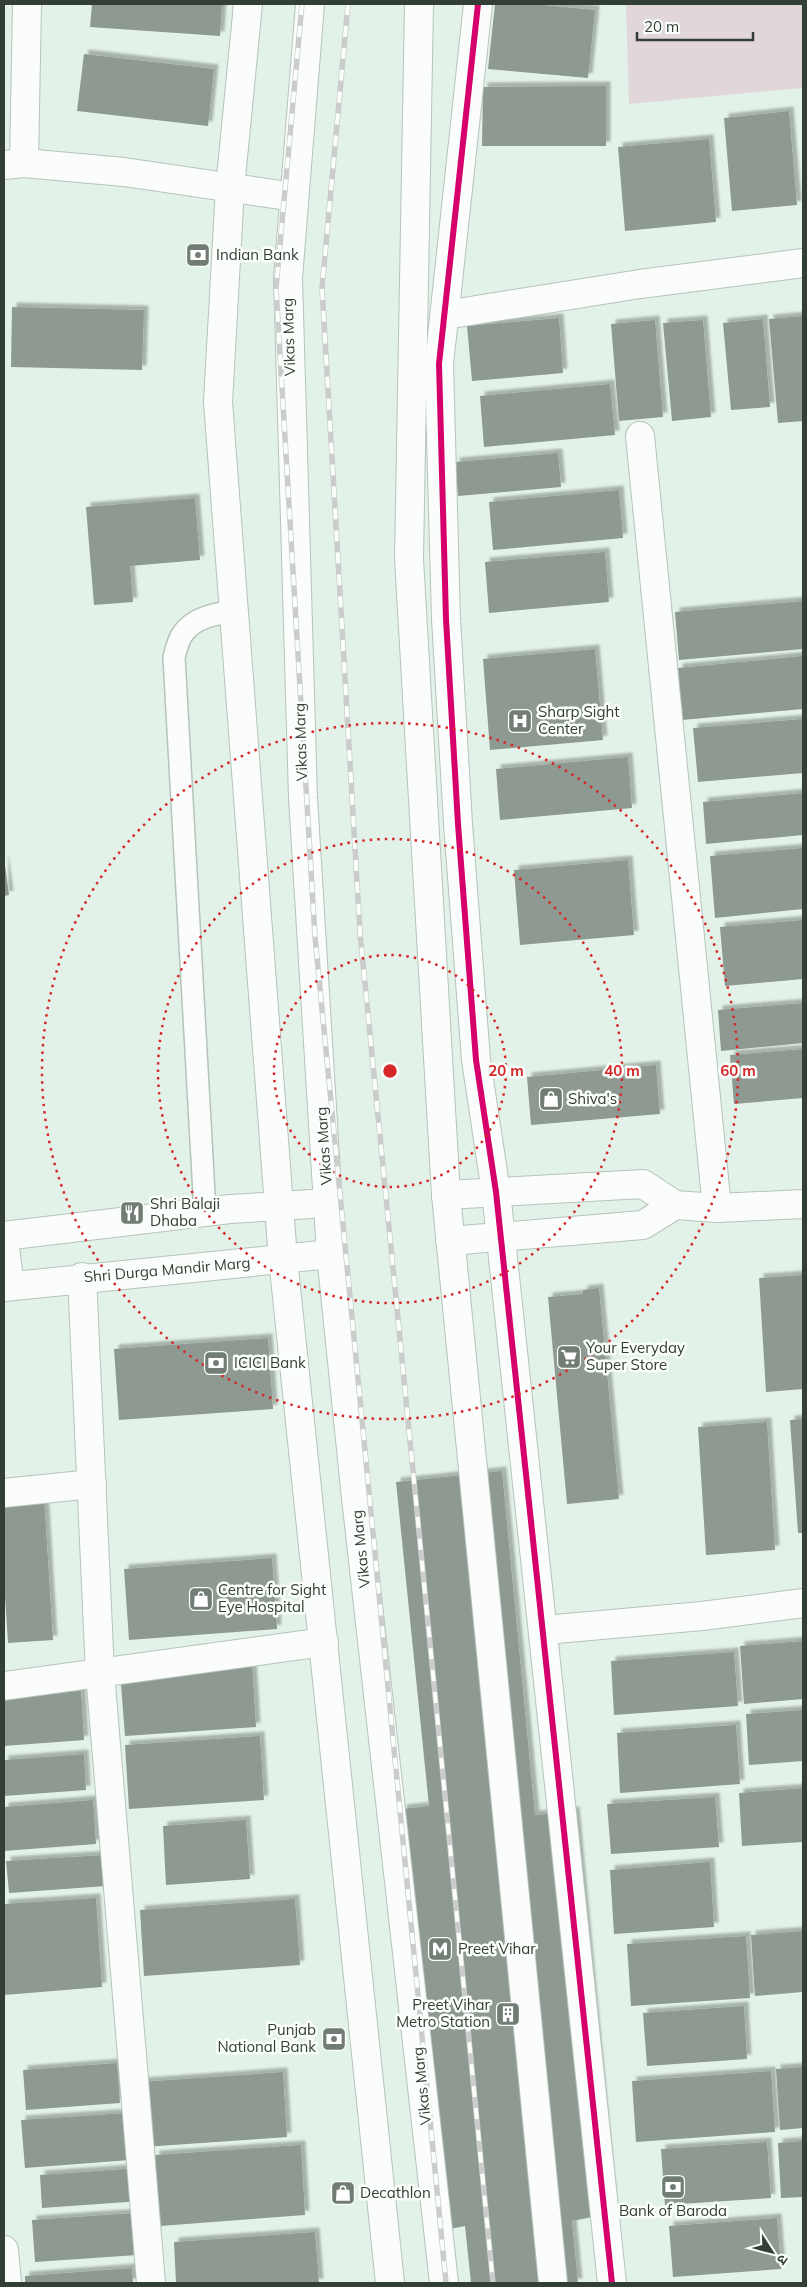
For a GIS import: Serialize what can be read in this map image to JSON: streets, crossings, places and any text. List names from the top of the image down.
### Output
{
  "streets": {
    "street": ["Vikas Marg", "Shri Durga Mandir Marg"]
  },
  "crossings": [
    ["Vikas Marg", "Shri Durga Mandir Marg"]
  ],
  "places": {
    "bank": [
      "Indian Bank",
      "ICICI Bank",
      "Punjab National Bank",
      "Bank of Baroda"
    ],
    "hospital": ["Sharp Sight Center"],
    "shop": ["Shiva's", "Centre for Sight Eye Hospital", "Decathlon"],
    "restaurant": ["Shri Balaji Dhaba"],
    "supermarket": ["Your Everyday Super Store"],
    "metro station": ["Preet Vihar"],
    "building": ["Preet Vihar Metro Station"]
  },
  "scale_bar": "20 m",
  "north": "bottom right",
  "rings": ["20 m", "40 m", "60 m"]
}
